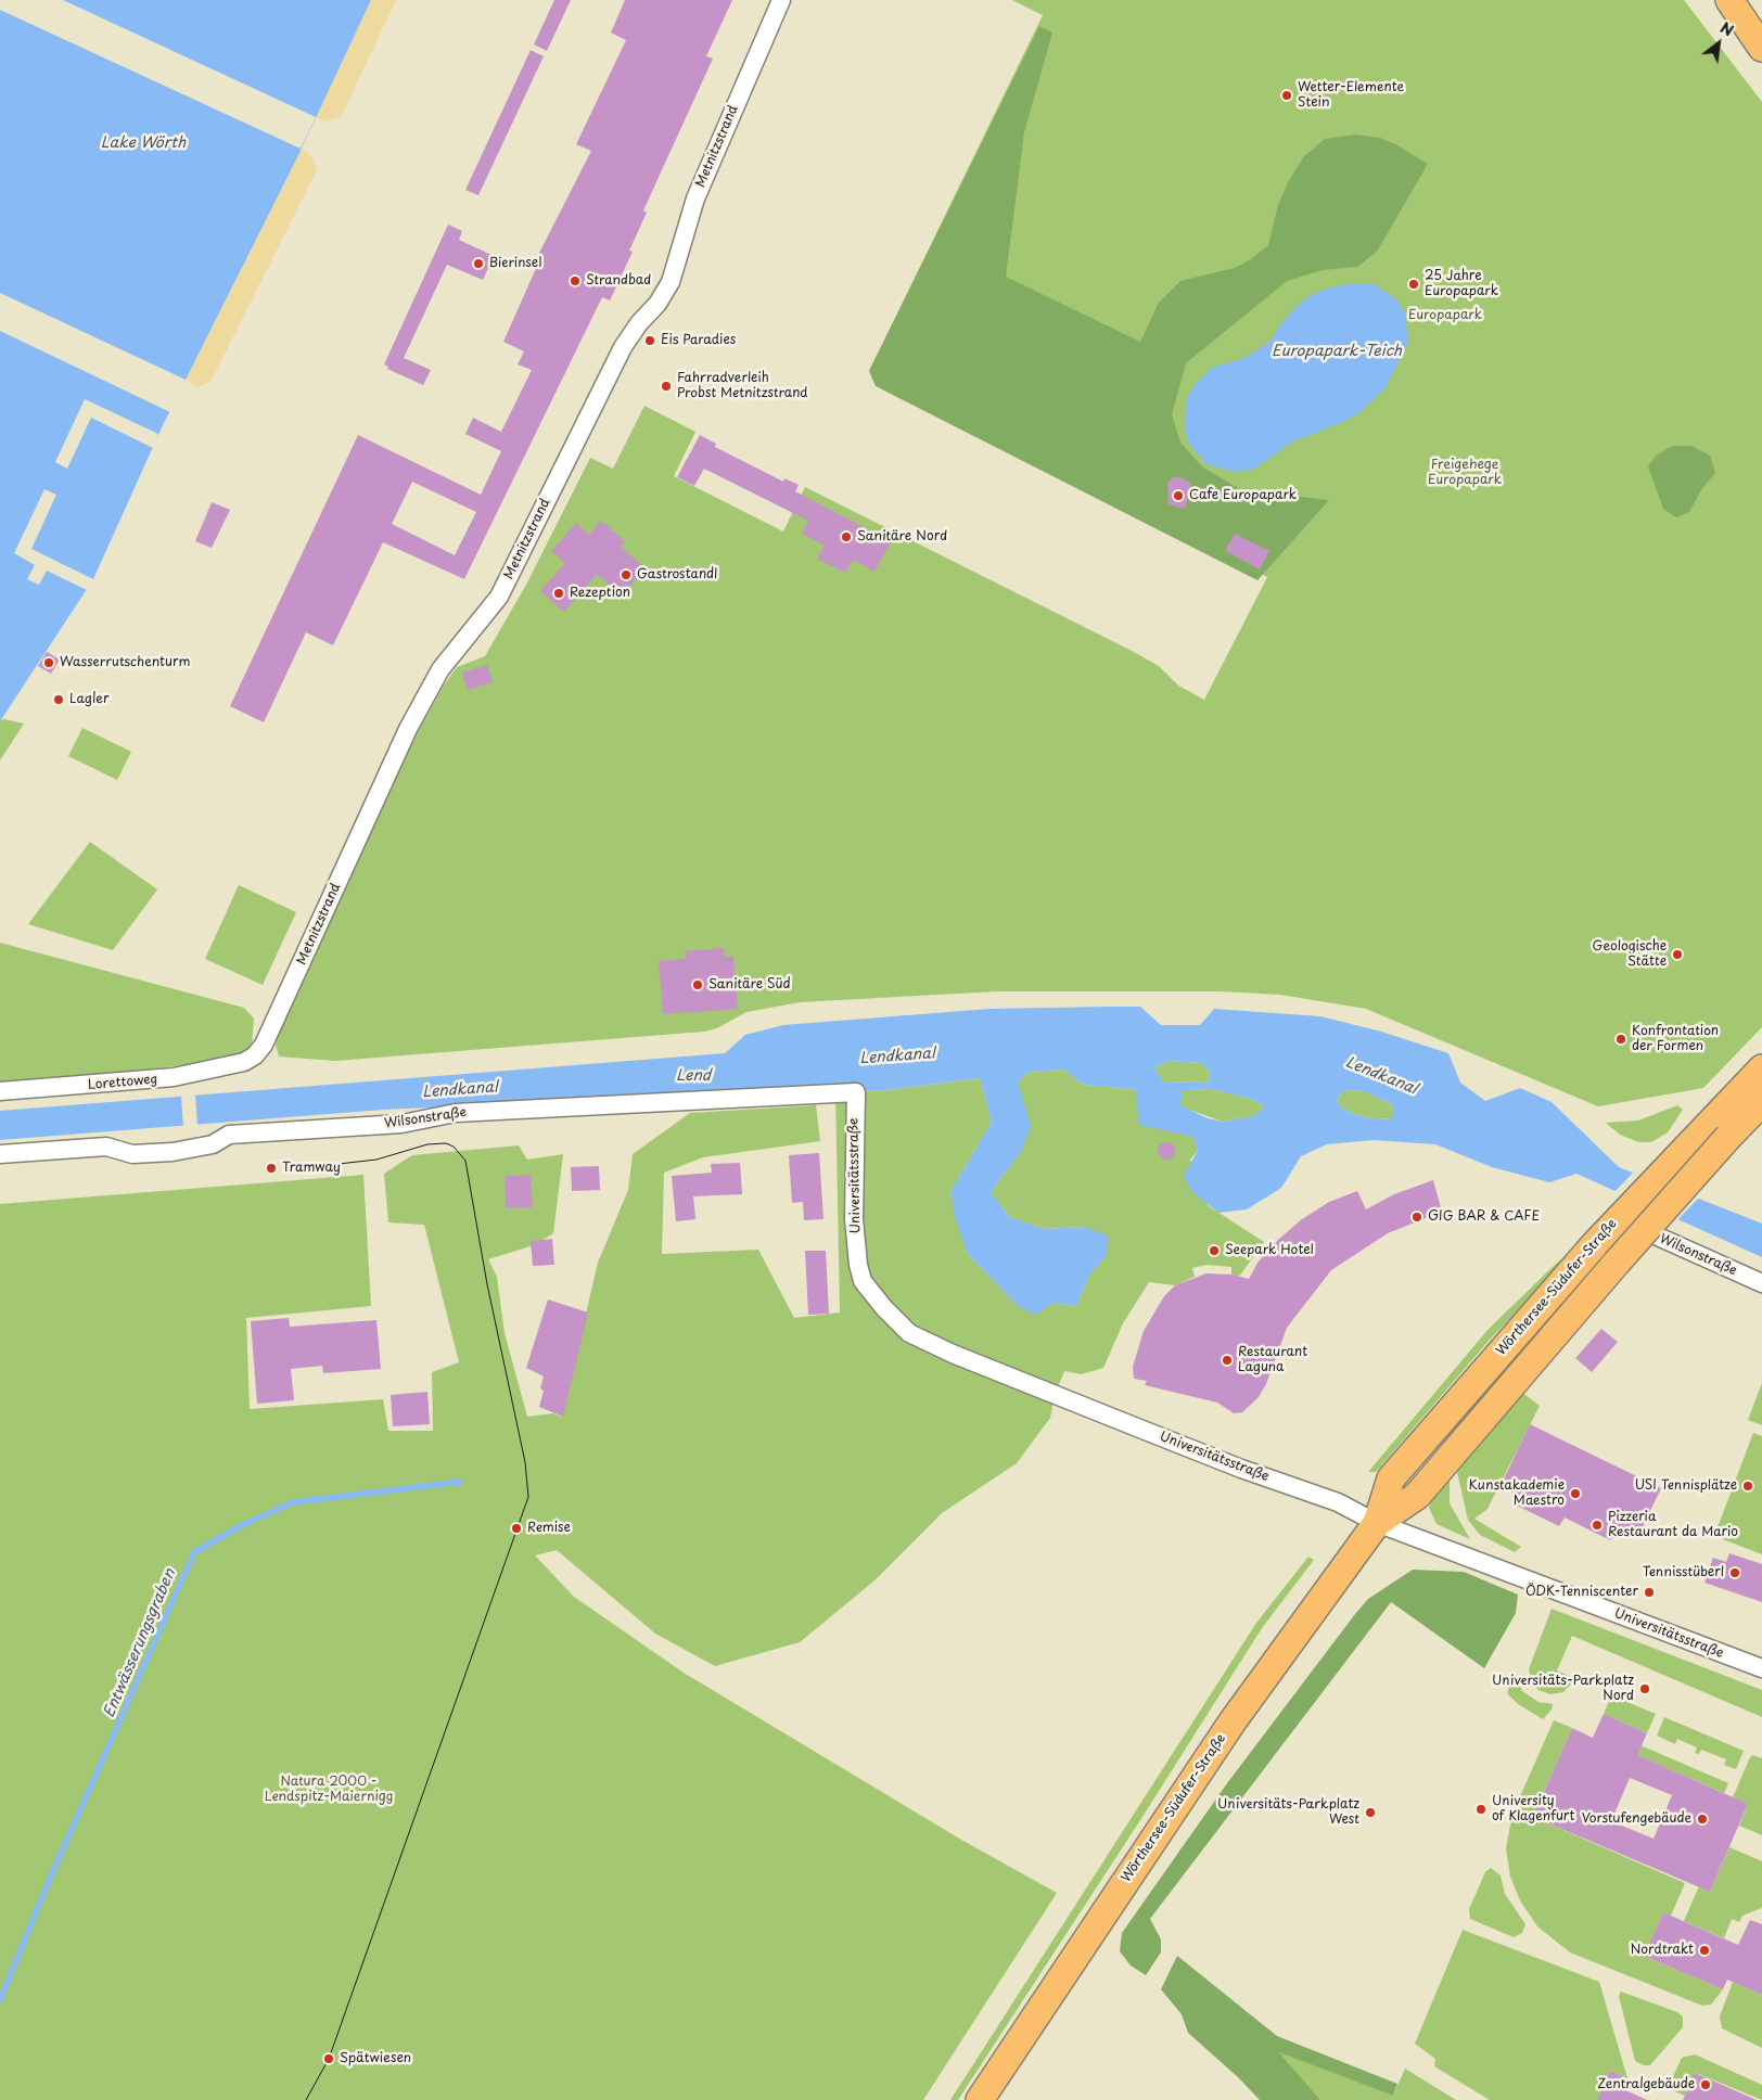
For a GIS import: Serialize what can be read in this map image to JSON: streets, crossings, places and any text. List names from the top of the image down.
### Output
{
  "streets": {
    "main road": ["Wörthersee-Südufer-Straße"],
    "street": [
      "Metnitzstrand",
      "Lorettoweg",
      "Wilsonstraße",
      "Universitätsstraße"
    ]
  },
  "crossings": [
    ["Metnitzstrand", "Lorettoweg"],
    ["Wilsonstraße", "Universitätsstraße"],
    ["Universitätsstraße", "Wörthersee-Südufer-Straße"]
  ],
  "water": [
    "Lake Wörth",
    "Europapark-Teich",
    "Lendkanal",
    "Lend",
    "Entwässerungsgraben"
  ],
  "parks": ["Europapark", "Freigehege Europapark", "Natura 2000 - Lendspitz-Maiernigg"],
  "places": [
    "Wetter-Elemente Stein",
    "Bierinsel",
    "Strandbad",
    "25 Jahre Europapark",
    "Eis Paradies",
    "Fahrradverleih Probst Metnitzstrand",
    "Cafe Europapark",
    "Sanitäre Nord",
    "Gastrostandl",
    "Rezeption",
    "Wasserrutschenturm",
    "Lagler",
    "Geologische Stätte",
    "Sanitäre Süd",
    "Konfrontation der Formen",
    "Tramway",
    "GIG BAR & CAFE",
    "Seepark Hotel",
    "Restaurant Laguna",
    "USI Tennisplätze",
    "Kunstakademie Maestro",
    "Pizzeria Restaurant da Mario",
    "Remise",
    "Tennisstüberl",
    "ÖDK-Tenniscenter",
    "Universitäts-Parkplatz Nord",
    "University of Klagenfurt",
    "Universitäts-Parkplatz West",
    "Vorstufengebäude",
    "Nordtrakt",
    "Spätwiesen",
    "Zentralgebäude"
  ],
  "north": "top right"
}
